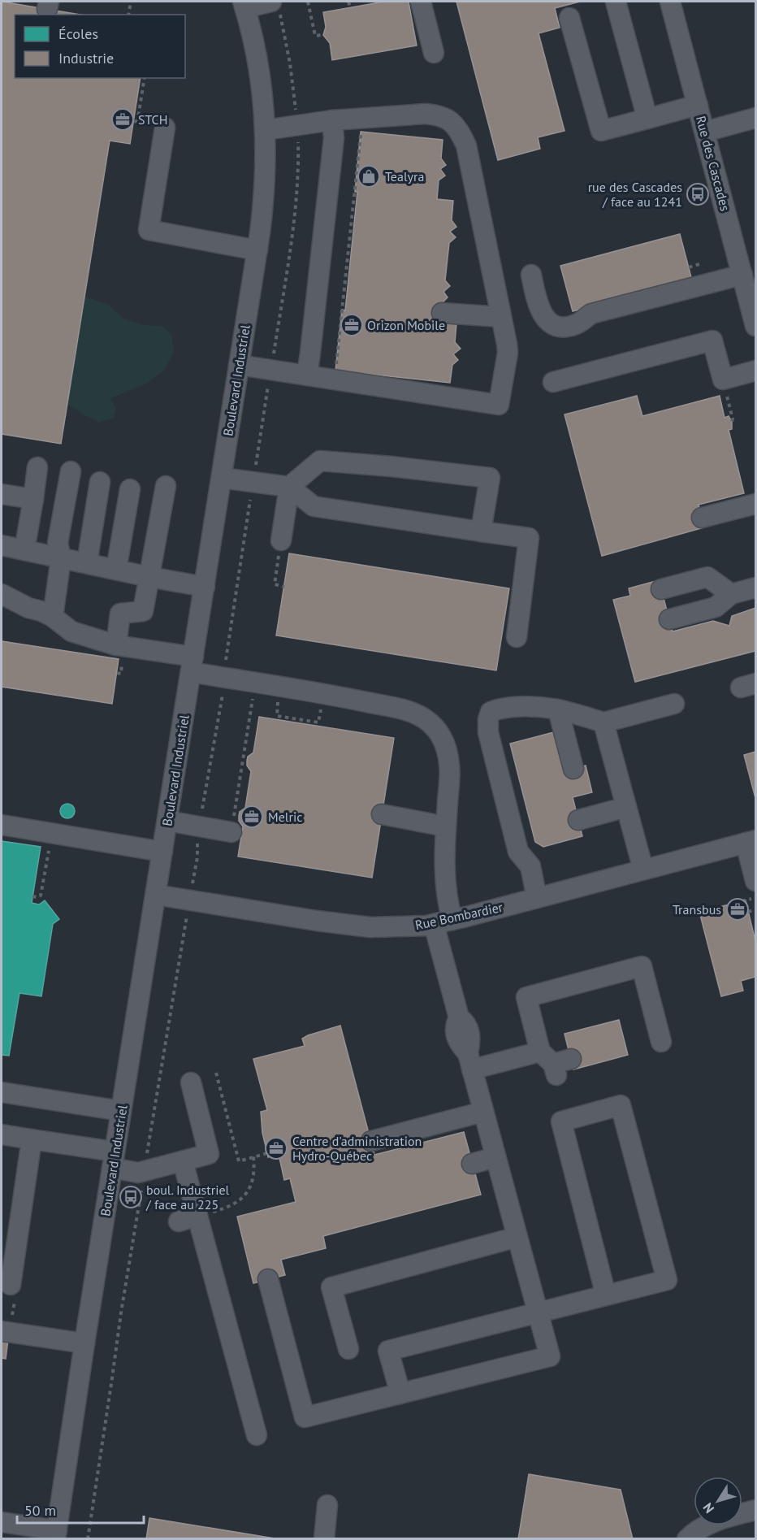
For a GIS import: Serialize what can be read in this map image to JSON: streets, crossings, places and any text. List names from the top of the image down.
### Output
{
  "streets": {
    "street": ["Rue des Cascades", "Boulevard Industriel", "Rue Bombardier"]
  },
  "crossings": [
    ["Boulevard Industriel", "Rue Bombardier"]
  ],
  "places": {
    "office": [
      "STCH",
      "Orizon Mobile",
      "Melric",
      "Transbus",
      "Centre d'administration Hydro-Québec"
    ],
    "shop": ["Tealyra"],
    "bus stop": ["rue des Cascades / face au 1241", "boul. Industriel / face au 225"]
  },
  "legend": ["Écoles", "Industrie"],
  "scale_bar": "50 m",
  "north": "bottom left"
}
